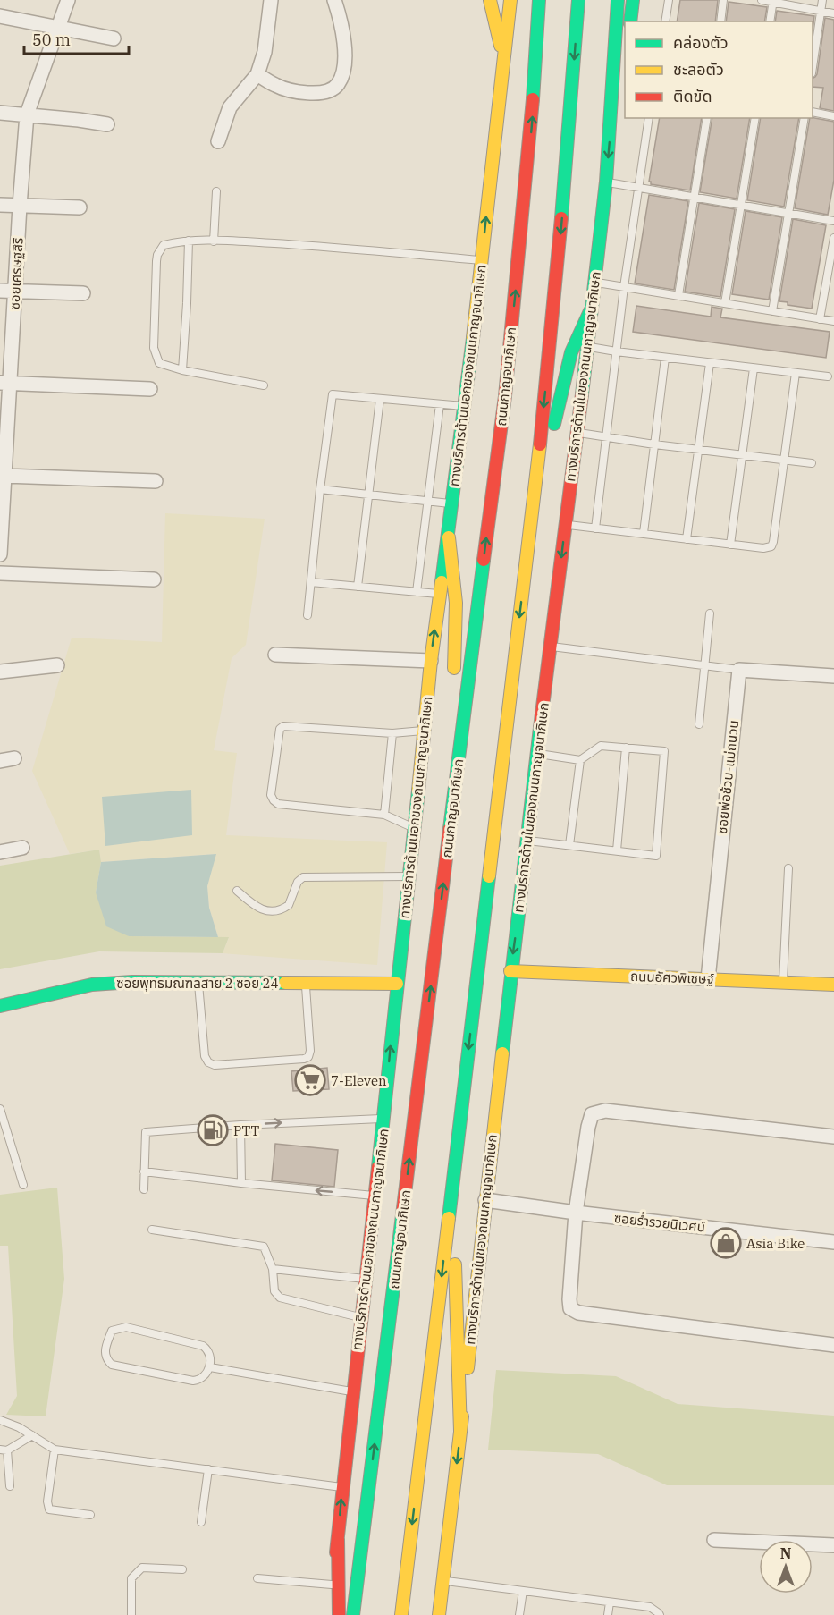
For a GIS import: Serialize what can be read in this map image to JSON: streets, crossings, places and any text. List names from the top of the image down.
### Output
{
  "streets": {
    "main road": [
      "ทางบริการด้านนอกของถนนกาญจนาภิเษก",
      "ถนนกาญจนาภิเษก",
      "ทางบริการด้านในของถนนกาญจนาภิเษก",
      "ถนนอัศวพิเชษฐ์",
      "ซอยพุทธมณฑลสาย 2 ซอย 24"
    ],
    "street": ["ซอยเศรษฐสิริ", "ซอยพ่อช้วน-แม่ถนวน", "ซอยร่ำรวยนิเวศน์"]
  },
  "crossings": [
    ["ทางบริการด้านนอกของถนนกาญจนาภิเษก", "ซอยพุทธมณฑลสาย 2 ซอย 24"],
    ["ทางบริการด้านในของถนนกาญจนาภิเษก", "ถนนอัศวพิเชษฐ์"],
    ["ทางบริการด้านในของถนนกาญจนาภิเษก", "ซอยร่ำรวยนิเวศน์"],
    ["ซอยพ่อช้วน-แม่ถนวน", "ถนนอัศวพิเชษฐ์"]
  ],
  "places": {
    "supermarket": ["7-Eleven"],
    "fuel station": ["PTT"],
    "shop": ["Asia Bike"]
  },
  "legend": ["คล่องตัว", "ชะลอตัว", "ติดขัด"],
  "scale_bar": "50 m",
  "north": "top"
}
